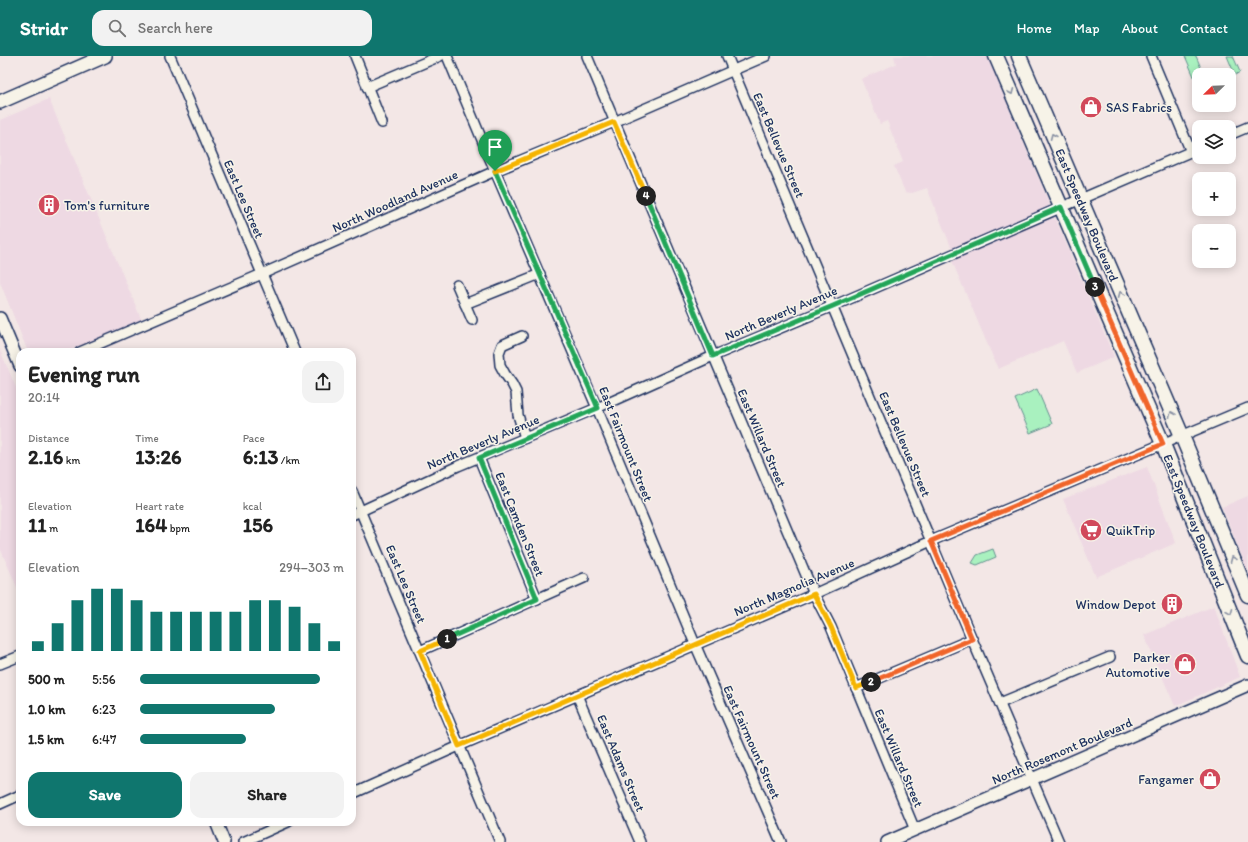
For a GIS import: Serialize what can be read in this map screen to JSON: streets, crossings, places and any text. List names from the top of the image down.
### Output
{
  "streets": {
    "main road": ["East Speedway Boulevard"],
    "street": [
      "East Bellevue Street",
      "East Lee Street",
      "North Woodland Avenue",
      "North Beverly Avenue",
      "East Willard Street",
      "East Fairmount Street",
      "East Camden Street",
      "North Magnolia Avenue",
      "North Rosemont Boulevard",
      "East Adams Street"
    ]
  },
  "crossings": [
    ["East Bellevue Street", "North Woodland Avenue"],
    ["East Bellevue Street", "North Beverly Avenue"],
    ["East Bellevue Street", "North Magnolia Avenue"],
    ["East Bellevue Street", "North Rosemont Boulevard"],
    ["East Lee Street", "North Woodland Avenue"],
    ["East Lee Street", "North Beverly Avenue"],
    ["East Lee Street", "North Magnolia Avenue"],
    ["North Woodland Avenue", "East Willard Street"],
    ["North Woodland Avenue", "East Fairmount Street"],
    ["East Speedway Boulevard", "North Beverly Avenue"],
    ["East Speedway Boulevard", "North Magnolia Avenue"],
    ["North Beverly Avenue", "East Willard Street"],
    ["North Beverly Avenue", "East Fairmount Street"],
    ["North Beverly Avenue", "East Camden Street"],
    ["East Willard Street", "North Magnolia Avenue"],
    ["East Willard Street", "North Rosemont Boulevard"],
    ["East Fairmount Street", "North Magnolia Avenue"],
    ["North Magnolia Avenue", "East Adams Street"]
  ],
  "places": {
    "shop": ["SAS Fabrics", "Parker Automotive", "Fangamer"],
    "building": ["Tom's furniture", "Window Depot"],
    "supermarket": ["QuikTrip"]
  },
  "north": "bottom left",
  "page": {
    "header": "Stridr",
    "search": "Search here",
    "nav": [
      "Home",
      "Map",
      "About",
      "Contact"
    ],
    "map_buttons": ["+", "−"],
    "pins": [
      "4",
      "3",
      "1",
      "2"
    ],
    "heading": ["Evening run", "20:14"],
    "stats": [
      ["Distance", "2.16 km"],
      ["Time", "13:26"],
      ["Pace", "6:13 /km"],
      ["Elevation", "11 m"],
      ["Heart rate", "164 bpm"],
      ["kcal", "156"]
    ],
    "chart": ["Elevation", "294–303 m"],
    "list": [
      {
        "name": "500 m",
        "note": "5:56"
      },
      {
        "name": "1.0 km",
        "note": "6:23"
      },
      {
        "name": "1.5 km",
        "note": "6:47"
      }
    ],
    "buttons": ["Save", "Share"]
  }
}
